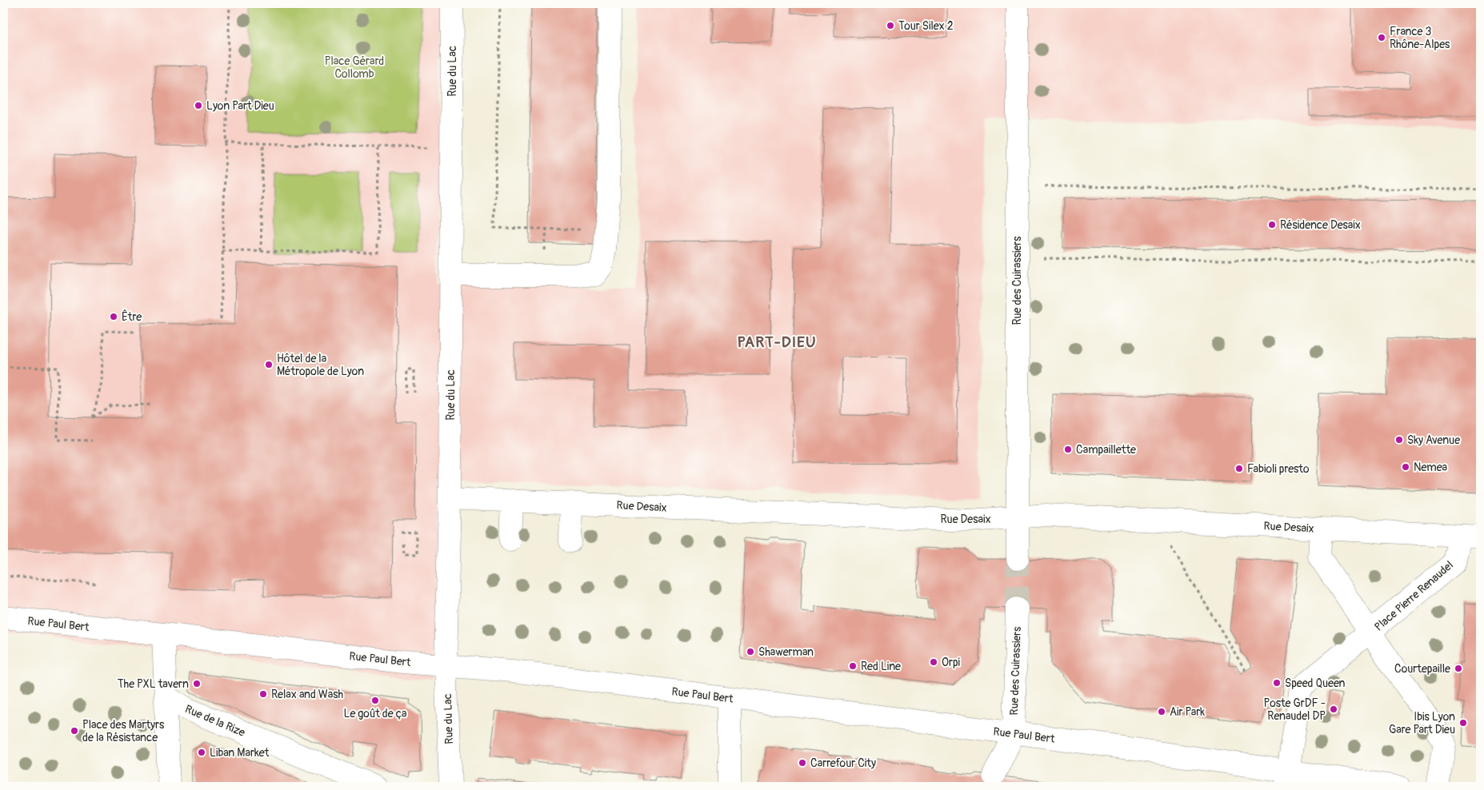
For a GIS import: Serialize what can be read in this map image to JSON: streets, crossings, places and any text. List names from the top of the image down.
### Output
{
  "streets": {
    "street": [
      "Rue du Lac",
      "Rue des Cuirassiers",
      "Rue Desaix",
      "Place Pierre Renaudel",
      "Rue Paul Bert",
      "Rue de la Rize"
    ]
  },
  "crossings": [
    ["Rue du Lac", "Rue Desaix"],
    ["Rue du Lac", "Rue Paul Bert"],
    ["Rue des Cuirassiers", "Rue Desaix"],
    ["Rue des Cuirassiers", "Rue Paul Bert"],
    ["Rue Desaix", "Place Pierre Renaudel"],
    ["Place Pierre Renaudel", "Rue Paul Bert"]
  ],
  "districts": ["PART-DIEU"],
  "parks": ["Place Gérard Collomb"],
  "places": [
    "Tour Silex 2",
    "France 3 Rhône-Alpes",
    "Lyon Part Dieu",
    "Résidence Desaix",
    "Être",
    "Hôtel de la Métropole de Lyon",
    "Sky Avenue",
    "Campaillette",
    "Nemea",
    "Fabioli presto",
    "Shawerman",
    "Orpi",
    "Red Line",
    "Courtepaille",
    "Speed Queen",
    "The PXL tavern",
    "Relax and Wash",
    "Le goût de ça",
    "Poste GrDF - Renaudel DP",
    "Air Park",
    "Ibis Lyon Gare Part Dieu",
    "Place des Martyrs de la Résistance",
    "Liban Market",
    "Carrefour City"
  ]
}
